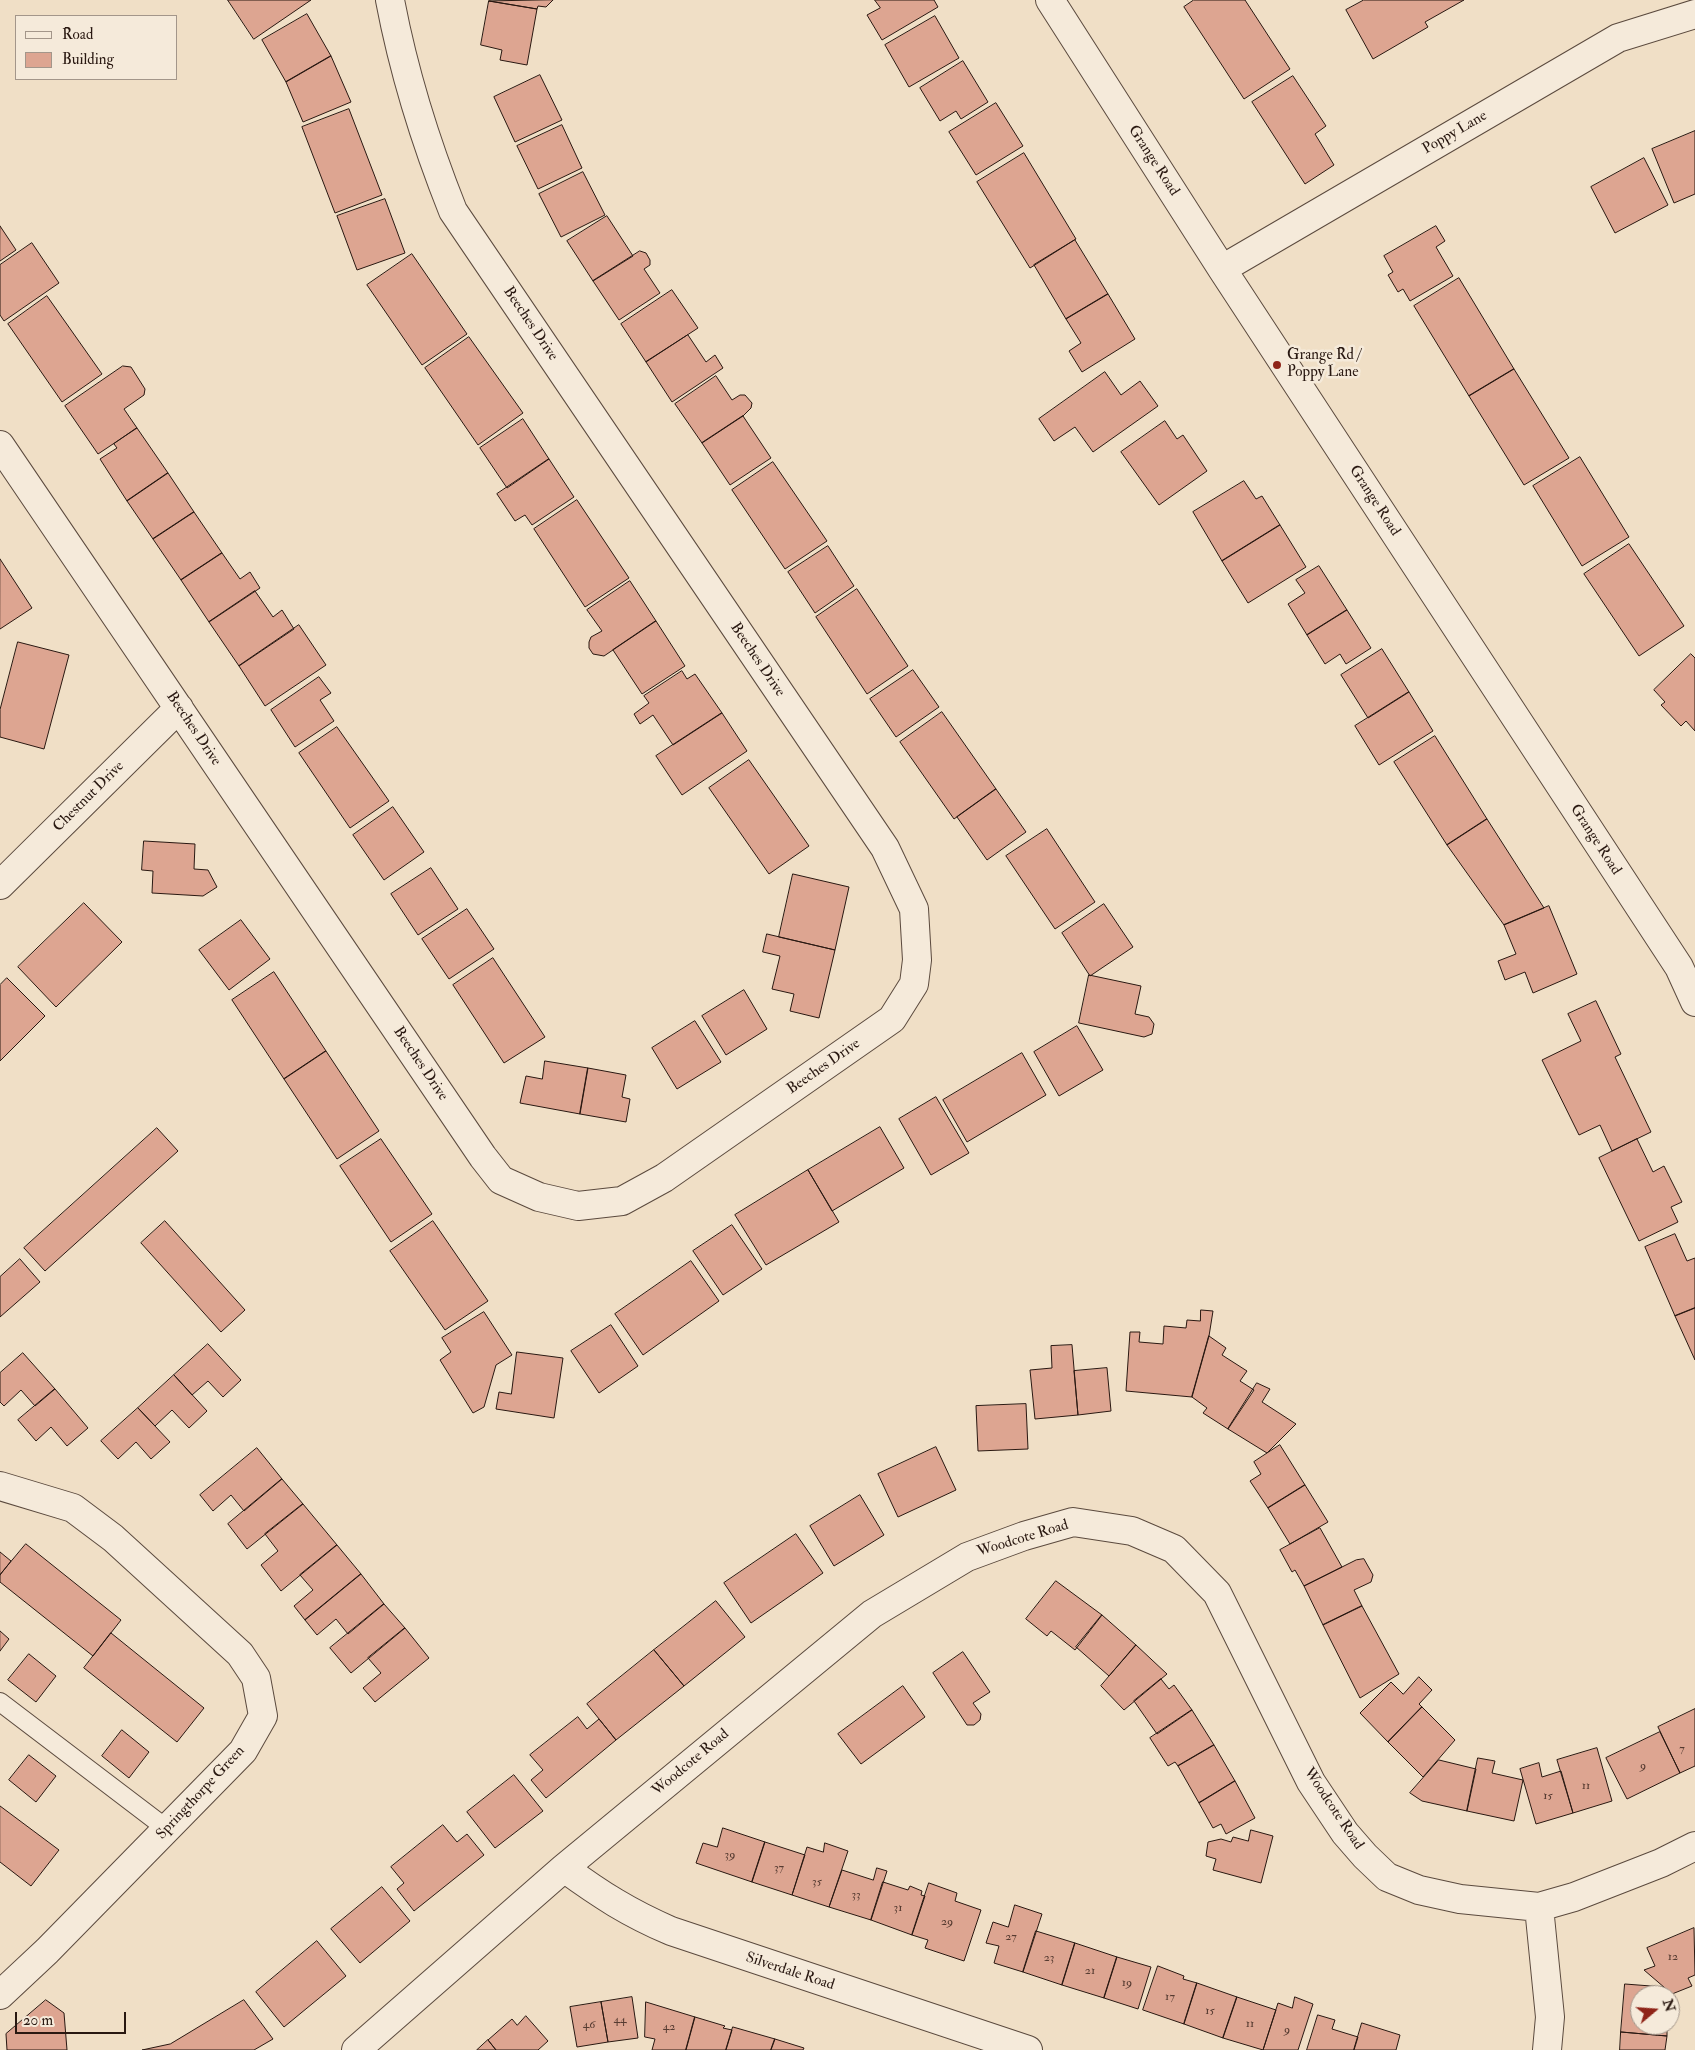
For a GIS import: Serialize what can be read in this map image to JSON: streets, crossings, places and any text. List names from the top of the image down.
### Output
{
  "streets": {
    "street": [
      "Poppy Lane",
      "Grange Road",
      "Beeches Drive",
      "Chestnut Drive",
      "Woodcote Road",
      "Springthorpe Green",
      "Silverdale Road"
    ]
  },
  "crossings": [
    ["Poppy Lane", "Grange Road"],
    ["Beeches Drive", "Chestnut Drive"],
    ["Woodcote Road", "Silverdale Road"]
  ],
  "places": ["Grange Rd / Poppy Lane"],
  "house_numbers": [
    "7",
    "9",
    "11",
    "15",
    "39",
    "37",
    "35",
    "33",
    "31",
    "29",
    "27",
    "12",
    "23",
    "21",
    "19",
    "17",
    "15",
    "44",
    "11",
    "46",
    "42",
    "9"
  ],
  "legend": ["Road", "Building"],
  "scale_bar": "20 m",
  "north": "right"
}
